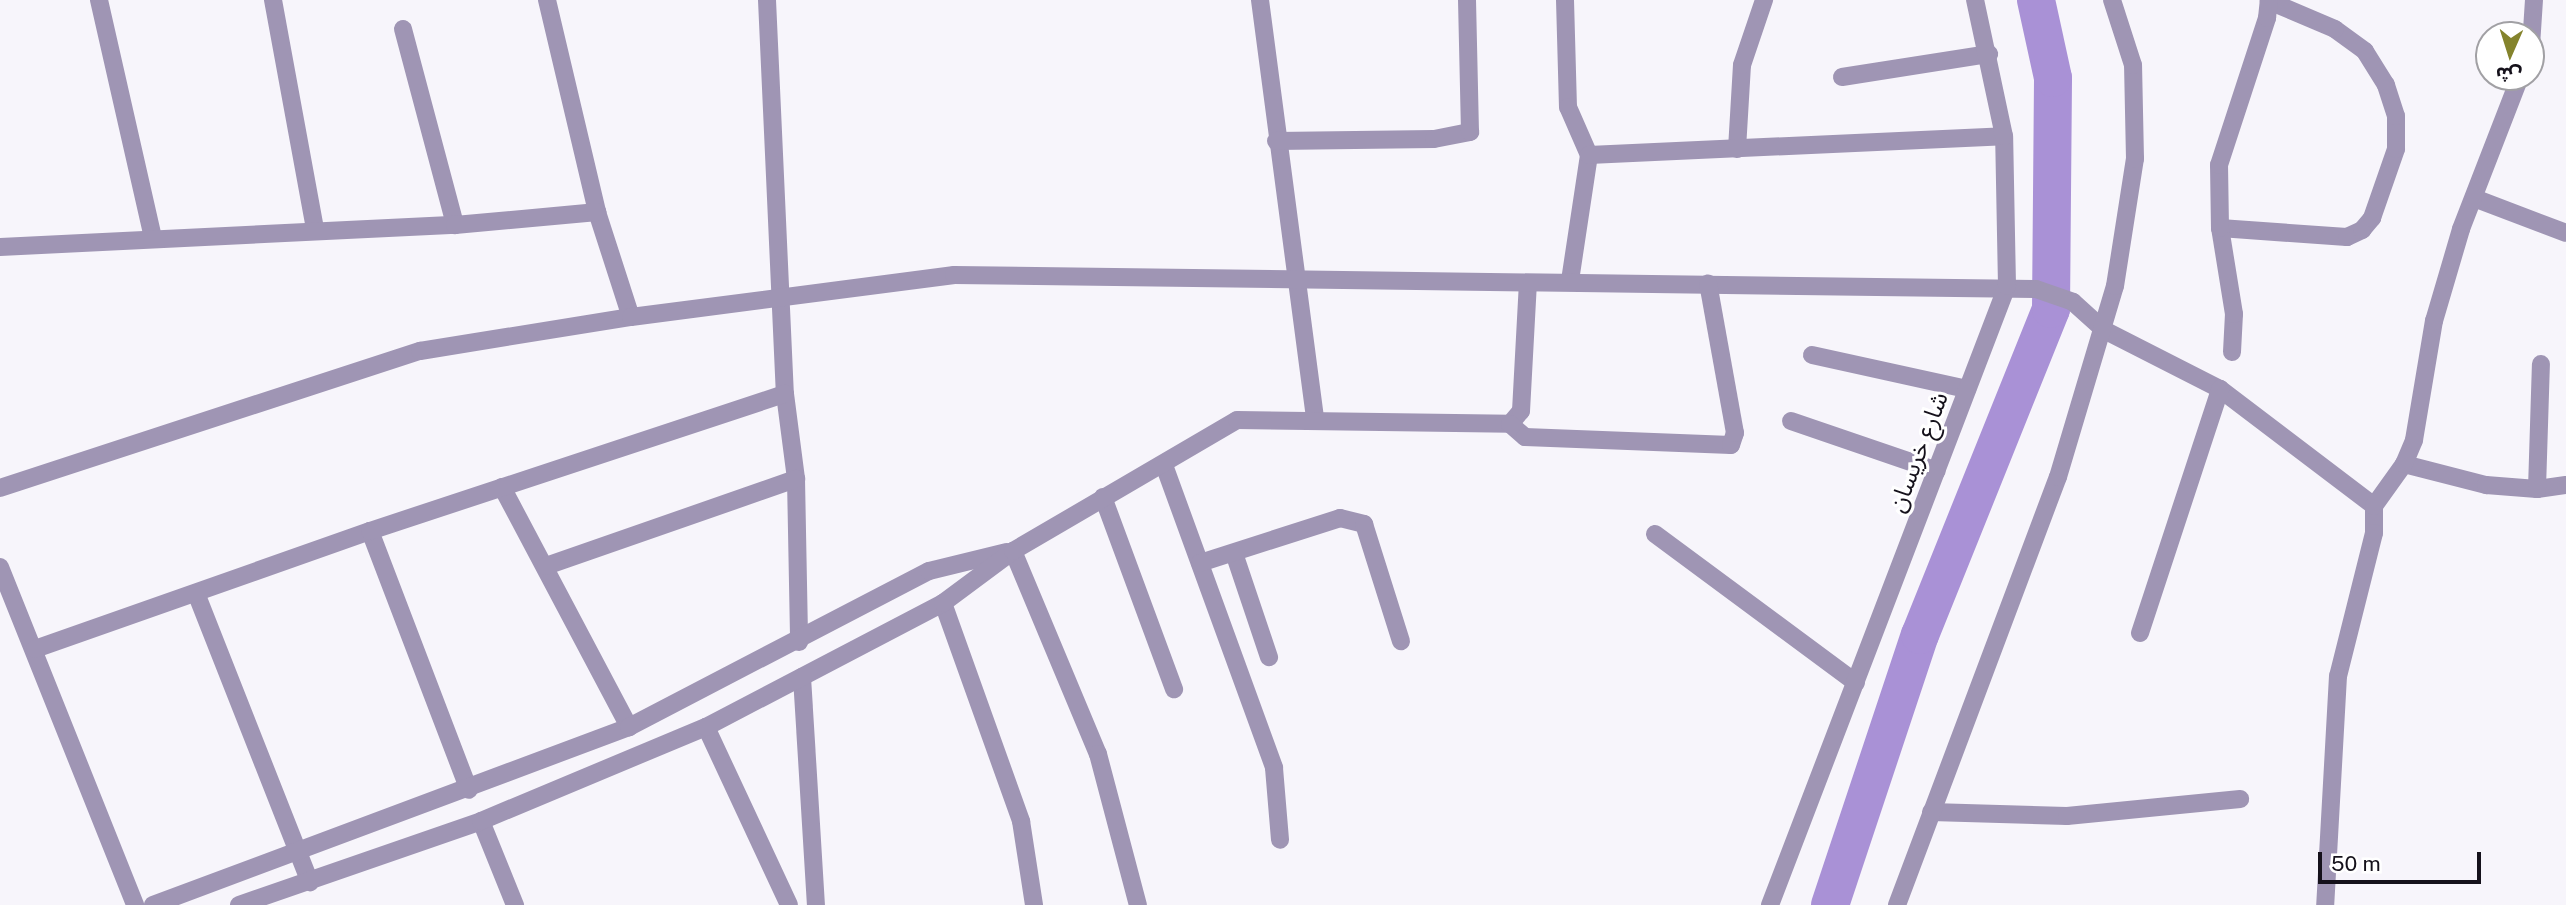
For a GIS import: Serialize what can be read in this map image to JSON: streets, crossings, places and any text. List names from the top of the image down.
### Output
{
  "streets": {
    "street": ["شارع خريسان"]
  },
  "scale_bar": "50 m",
  "north": "bottom"
}
